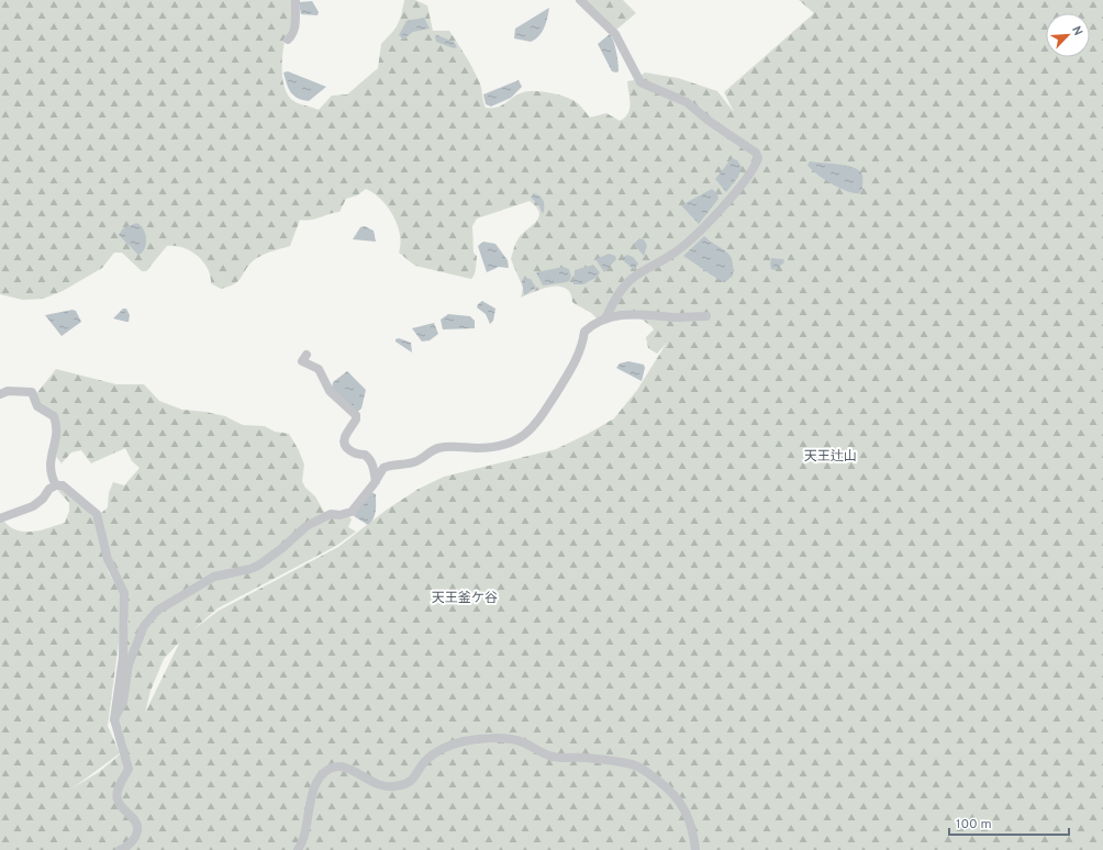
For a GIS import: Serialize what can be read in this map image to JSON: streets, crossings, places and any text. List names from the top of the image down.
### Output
{
  "districts": ["天王辻山", "天王釜ケ谷"],
  "scale_bar": "100 m",
  "north": "top right"
}
